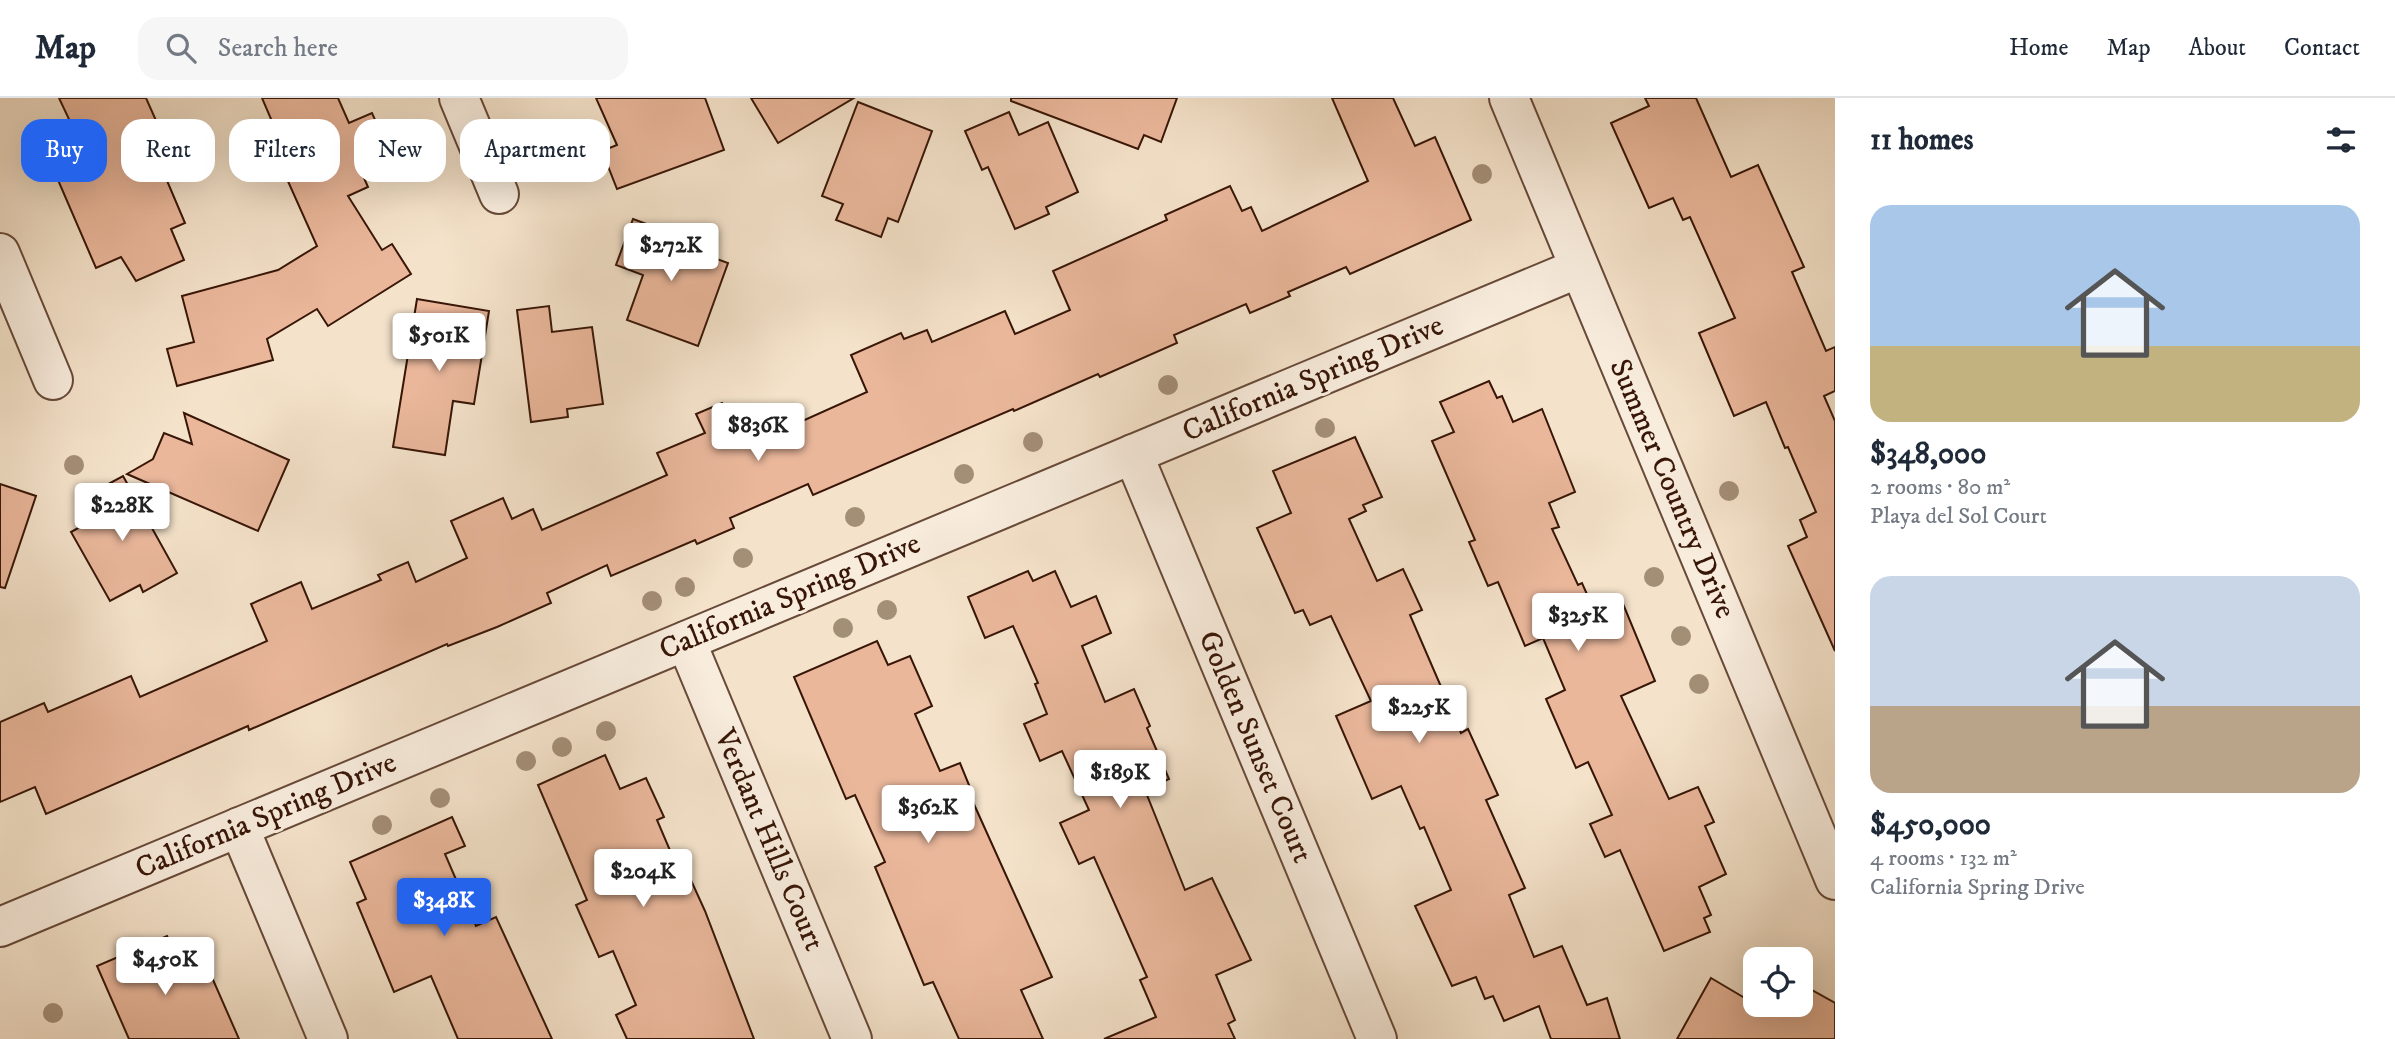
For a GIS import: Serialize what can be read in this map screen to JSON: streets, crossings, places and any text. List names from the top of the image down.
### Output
{
  "streets": {
    "street": [
      "California Spring Drive",
      "Summer Country Drive",
      "Golden Sunset Court",
      "Verdant Hills Court"
    ]
  },
  "crossings": [
    ["California Spring Drive", "Summer Country Drive"],
    ["California Spring Drive", "Golden Sunset Court"],
    ["California Spring Drive", "Verdant Hills Court"]
  ],
  "page": {
    "header": "Map",
    "search": "Search here",
    "nav": [
      "Home",
      "Map",
      "About",
      "Contact"
    ],
    "heading": "11 homes",
    "chip": [
      "Buy",
      "Rent",
      "Filters",
      "New",
      "Apartment"
    ],
    "list": [
      {
        "name": "$348,000",
        "note": "2 rooms · 80 m² · Playa del Sol Court"
      },
      {
        "name": "$450,000",
        "note": "4 rooms · 132 m² · California Spring Drive"
      }
    ],
    "price": [
      "$272K",
      "$501K",
      "$836K",
      "$228K",
      "$325K",
      "$225K",
      "$189K",
      "$362K",
      "$204K",
      "$348K",
      "$450K"
    ]
  }
}
